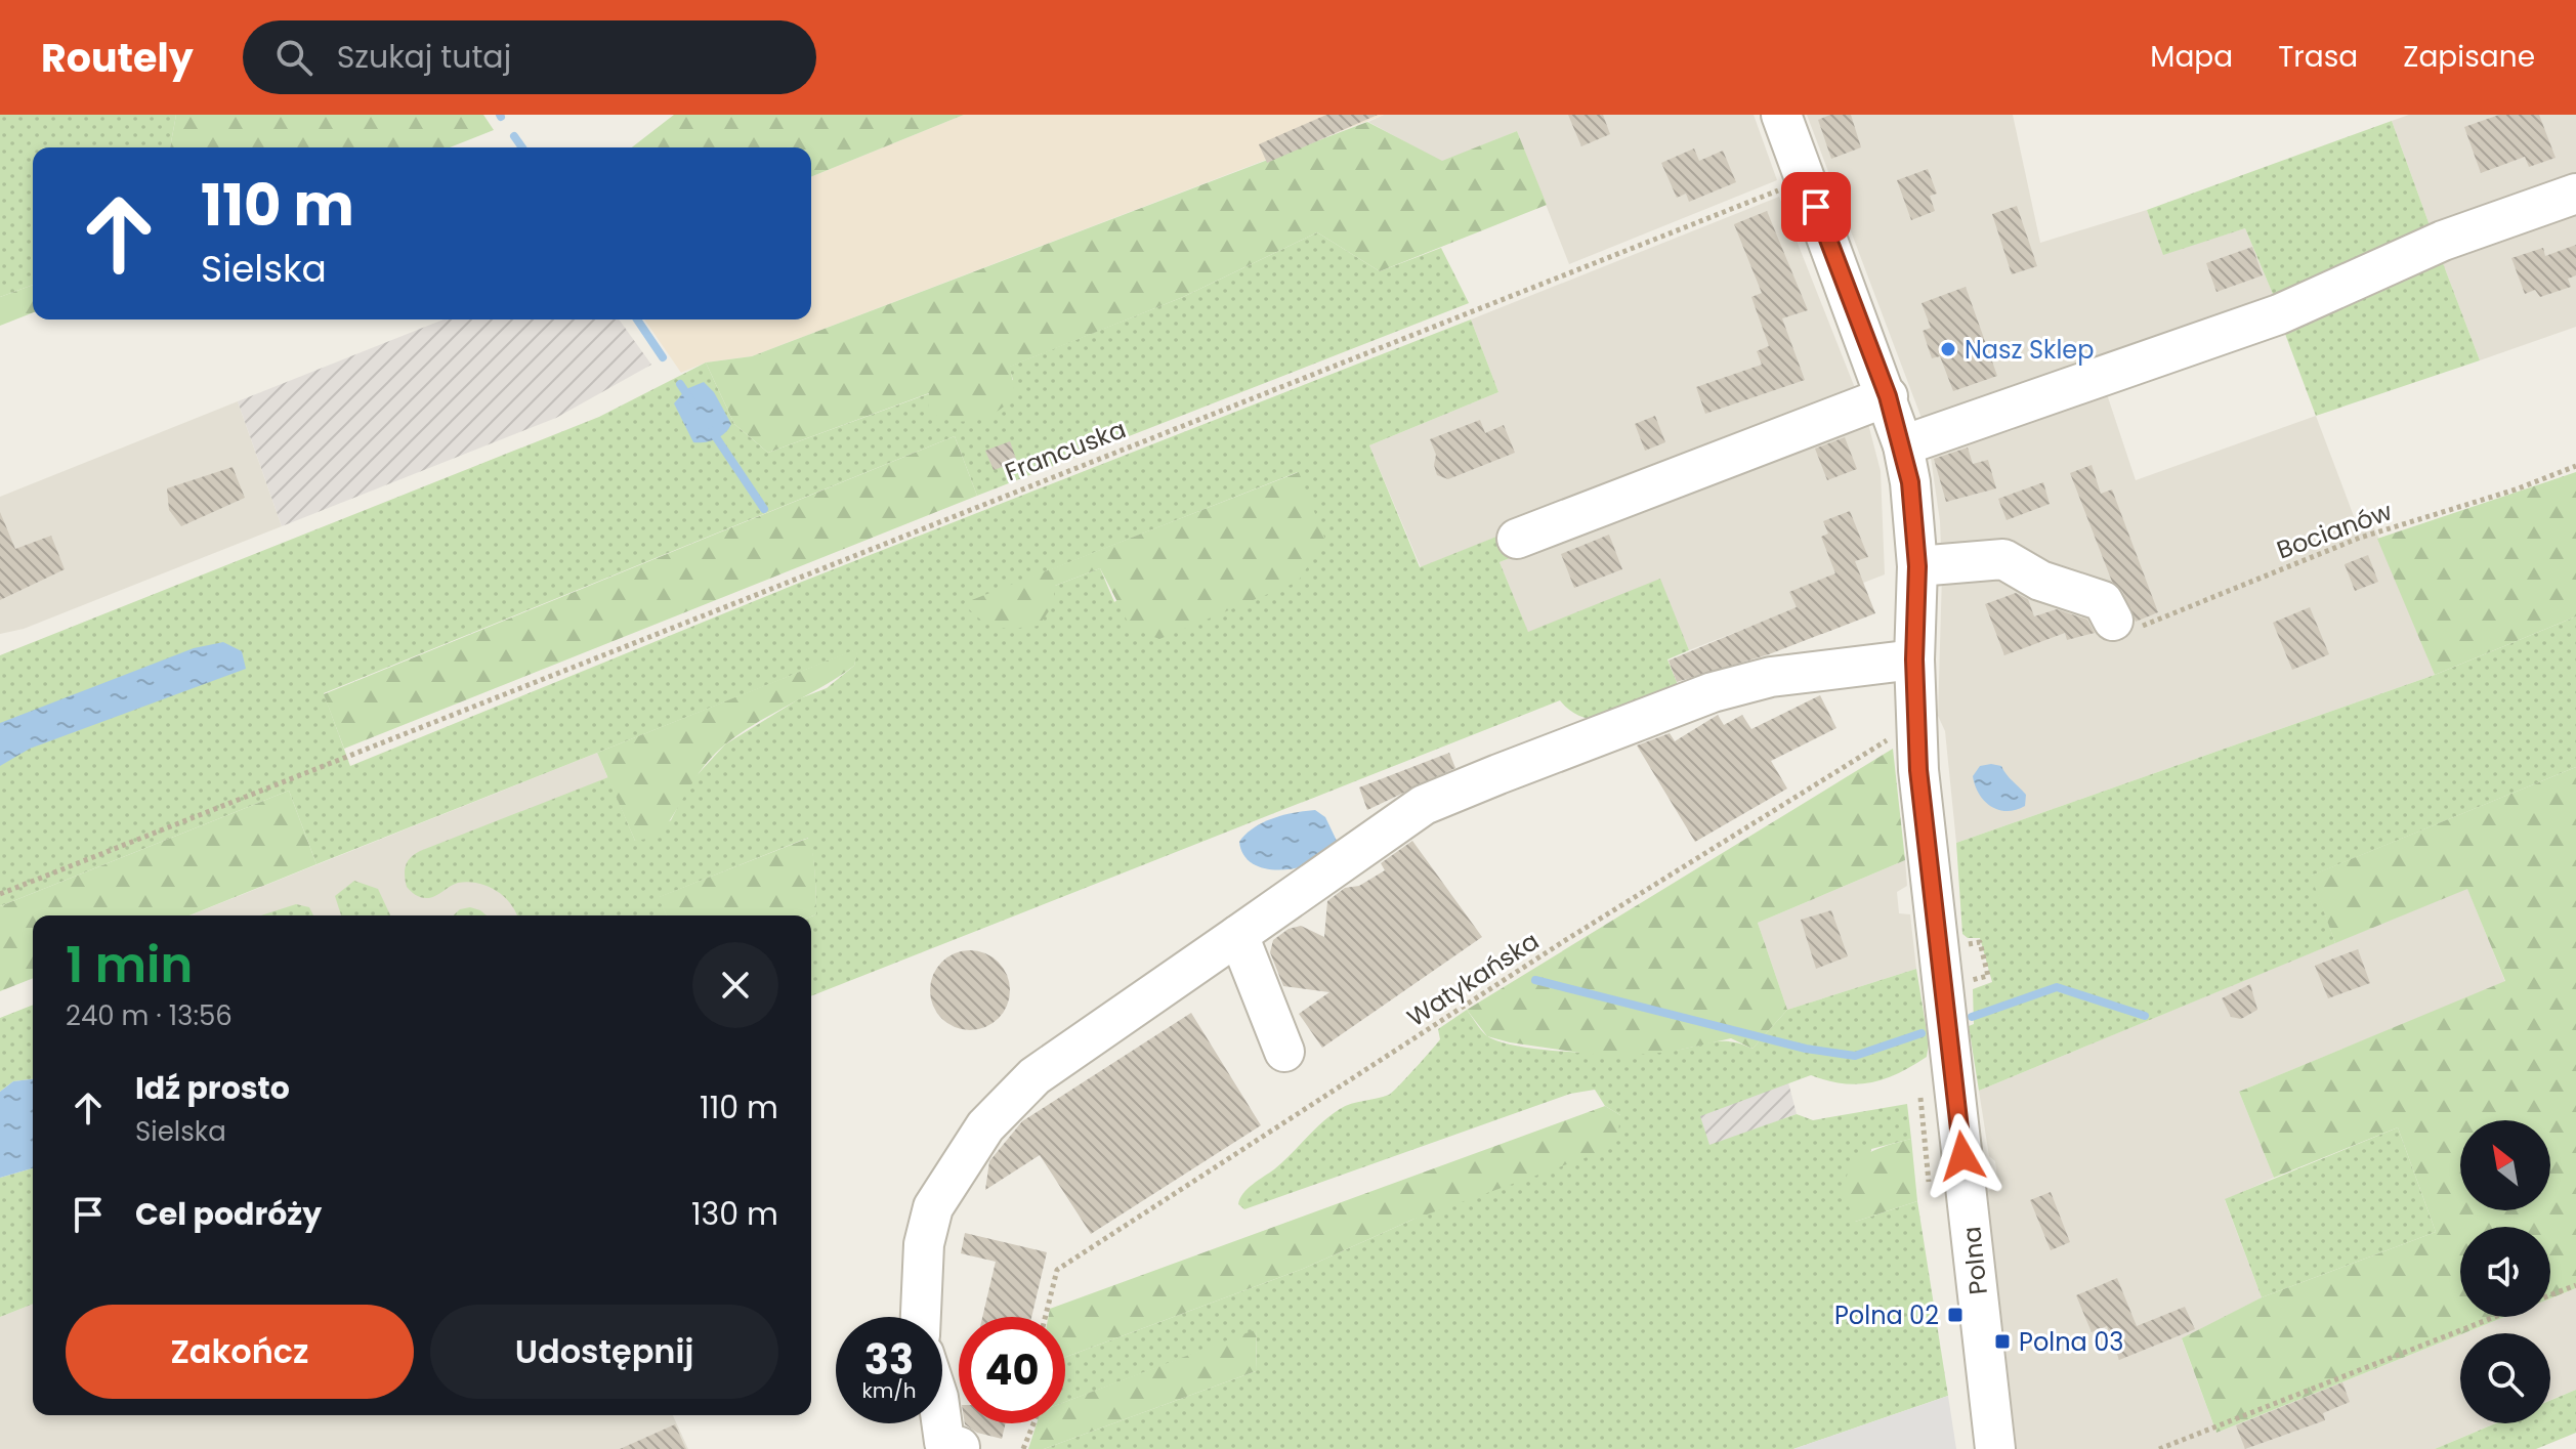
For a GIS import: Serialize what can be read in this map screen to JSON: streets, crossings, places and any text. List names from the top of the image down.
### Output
{
  "streets": {
    "street": ["Polna"],
    "path": ["Francuska", "Bocianów", "Watykańska"]
  },
  "crossings": [
    ["Francuska", "Polna"],
    ["Watykańska", "Polna"]
  ],
  "places": {
    "other": ["Nasz Sklep"],
    "transit": ["Polna 02", "Polna 03"]
  },
  "north": "top left",
  "page": {
    "header": "Routely",
    "search": "Szukaj tutaj",
    "nav": ["Mapa", "Trasa", "Zapisane"],
    "turn": ["110 m", "Sielska"],
    "heading": ["1 min", "240 m · 13:56"],
    "list": [
      {
        "name": "Idź prosto",
        "note": "Sielska",
        "value": "110 m"
      },
      {
        "name": "Cel podróży",
        "value": "130 m"
      }
    ],
    "buttons": ["Zakończ", "Udostępnij"],
    "speed": "33 km/h",
    "limit": "40"
  }
}
